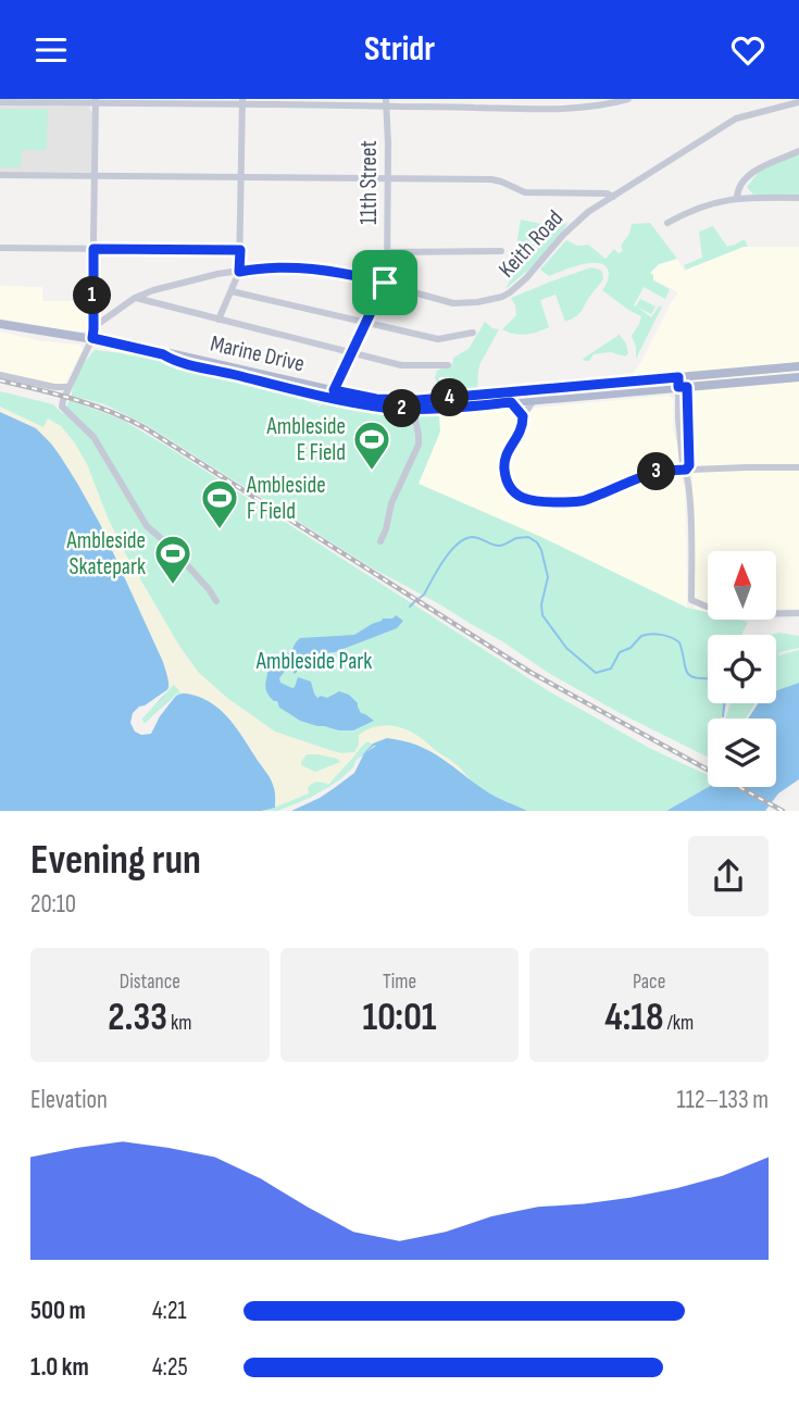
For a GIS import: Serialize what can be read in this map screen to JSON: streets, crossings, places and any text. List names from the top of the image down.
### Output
{
  "streets": {
    "main road": ["Marine Drive"],
    "street": ["11th Street", "Keith Road"]
  },
  "crossings": [
    ["11th Street", "Keith Road"],
    ["11th Street", "Marine Drive"]
  ],
  "parks": ["Ambleside Park"],
  "places": {
    "sports": ["Ambleside E Field", "Ambleside F Field", "Ambleside Skatepark"]
  },
  "north": "top",
  "page": {
    "header": "Stridr",
    "pins": [
      "1",
      "4",
      "2",
      "3"
    ],
    "heading": ["Evening run", "20:10"],
    "stats": [
      ["Distance", "2.33 km"],
      ["Time", "10:01"],
      ["Pace", "4:18 /km"]
    ],
    "chart": ["Elevation", "112–133 m"],
    "list": [
      {
        "name": "500 m",
        "note": "4:21"
      },
      {
        "name": "1.0 km",
        "note": "4:25"
      }
    ]
  }
}
